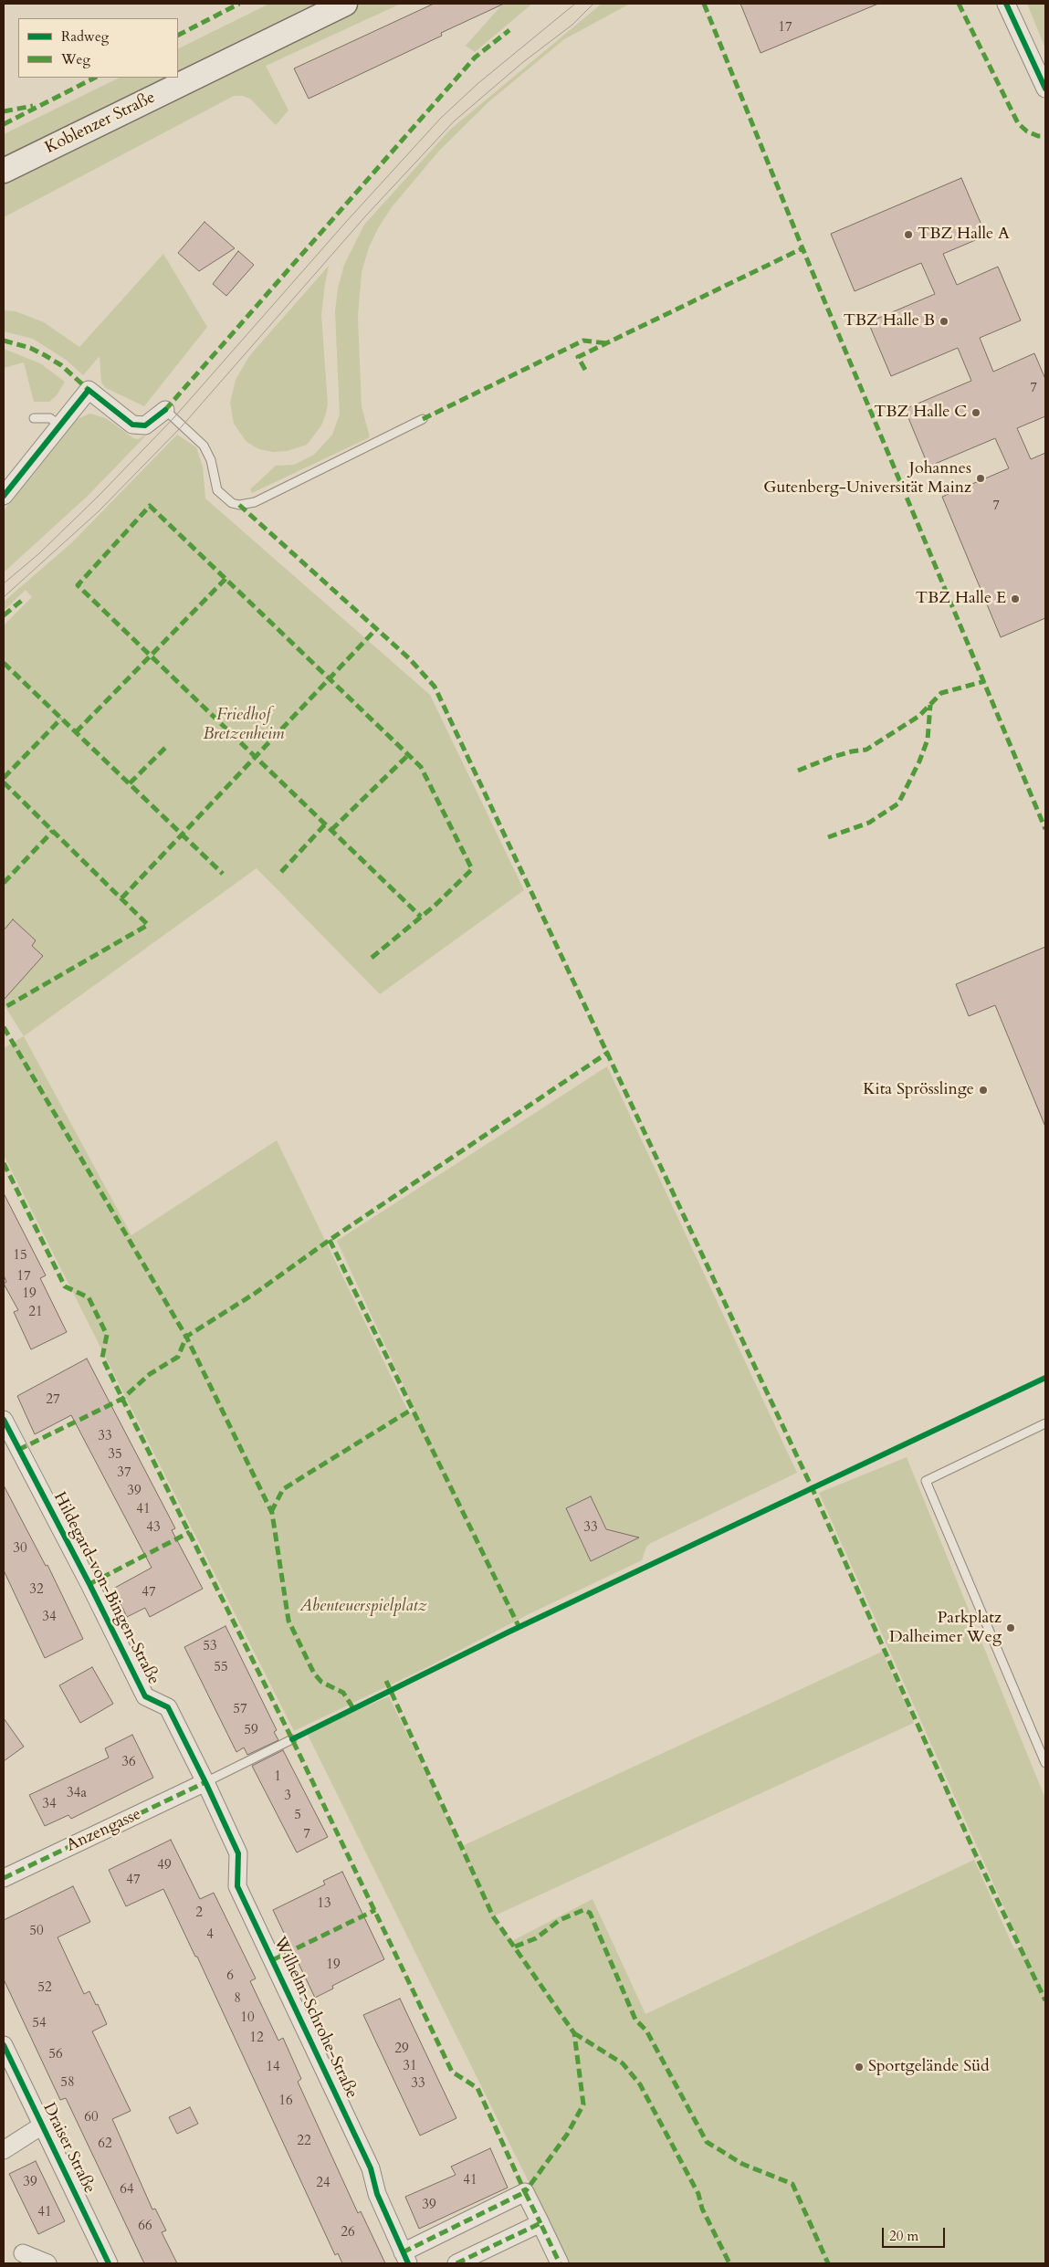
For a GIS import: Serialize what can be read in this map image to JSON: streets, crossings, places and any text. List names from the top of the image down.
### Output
{
  "streets": {
    "main road": ["Koblenzer Straße"],
    "street": [
      "Hildegard-von-Bingen-Straße",
      "Anzengasse",
      "Wilhelm-Schrohe-Straße",
      "Draiser Straße"
    ]
  },
  "crossings": [
    ["Hildegard-von-Bingen-Straße", "Anzengasse"],
    ["Hildegard-von-Bingen-Straße", "Wilhelm-Schrohe-Straße"],
    ["Anzengasse", "Wilhelm-Schrohe-Straße"]
  ],
  "parks": ["Friedhof Bretzenheim", "Abenteuerspielplatz"],
  "places": [
    "TBZ Halle A",
    "TBZ Halle B",
    "TBZ Halle C",
    "Johannes Gutenberg-Universität Mainz",
    "TBZ Halle E",
    "Kita Sprösslinge",
    "Parkplatz Dalheimer Weg",
    "Sportgelände Süd"
  ],
  "house_numbers": [
    "17",
    "7",
    "7",
    "15",
    "17",
    "19",
    "21",
    "27",
    "33",
    "35",
    "37",
    "39",
    "41",
    "43",
    "33",
    "30",
    "32",
    "47",
    "34",
    "53",
    "55",
    "57",
    "59",
    "36",
    "1",
    "34a",
    "3",
    "34",
    "5",
    "7",
    "49",
    "47",
    "13",
    "2",
    "50",
    "4",
    "19",
    "6",
    "52",
    "8",
    "10",
    "54",
    "12",
    "29",
    "56",
    "31",
    "14",
    "58",
    "33",
    "16",
    "60",
    "22",
    "62",
    "41",
    "39",
    "24",
    "64",
    "39",
    "41",
    "66",
    "26"
  ],
  "legend": ["Radweg", "Weg"],
  "scale_bar": "20 m"
}
